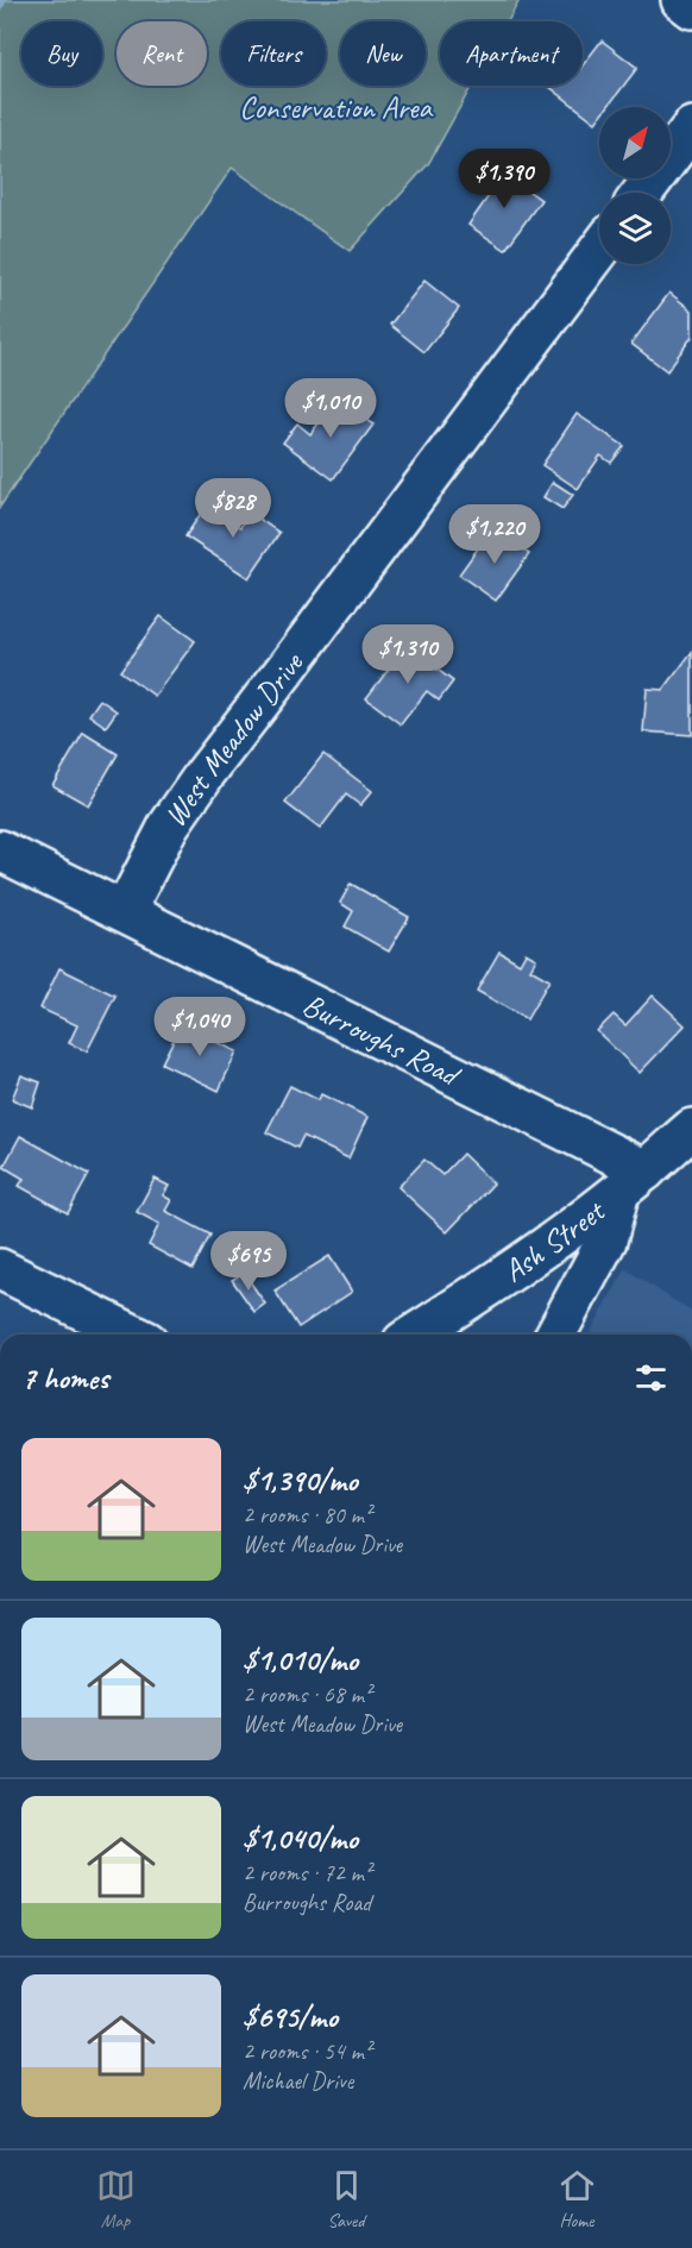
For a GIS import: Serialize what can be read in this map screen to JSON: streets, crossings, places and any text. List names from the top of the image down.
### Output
{
  "streets": {
    "street": ["West Meadow Drive", "Burroughs Road", "Ash Street"]
  },
  "crossings": [
    ["West Meadow Drive", "Burroughs Road"],
    ["Burroughs Road", "Ash Street"]
  ],
  "parks": ["Conservation Area"],
  "north": "top right",
  "page": {
    "chip": [
      "Buy",
      "Rent",
      "Filters",
      "New",
      "Apartment"
    ],
    "price": [
      "$1,390",
      "$1,010",
      "$828",
      "$1,220",
      "$1,310",
      "$1,040",
      "$695"
    ],
    "heading": "7 homes",
    "list": [
      {
        "name": "$1,390/mo",
        "note": "2 rooms · 80 m² · West Meadow Drive"
      },
      {
        "name": "$1,010/mo",
        "note": "2 rooms · 68 m² · West Meadow Drive"
      },
      {
        "name": "$1,040/mo",
        "note": "2 rooms · 72 m² · Burroughs Road"
      },
      {
        "name": "$695/mo",
        "note": "2 rooms · 54 m² · Michael Drive"
      }
    ],
    "tabs": ["Map", "Saved", "Home"]
  }
}
